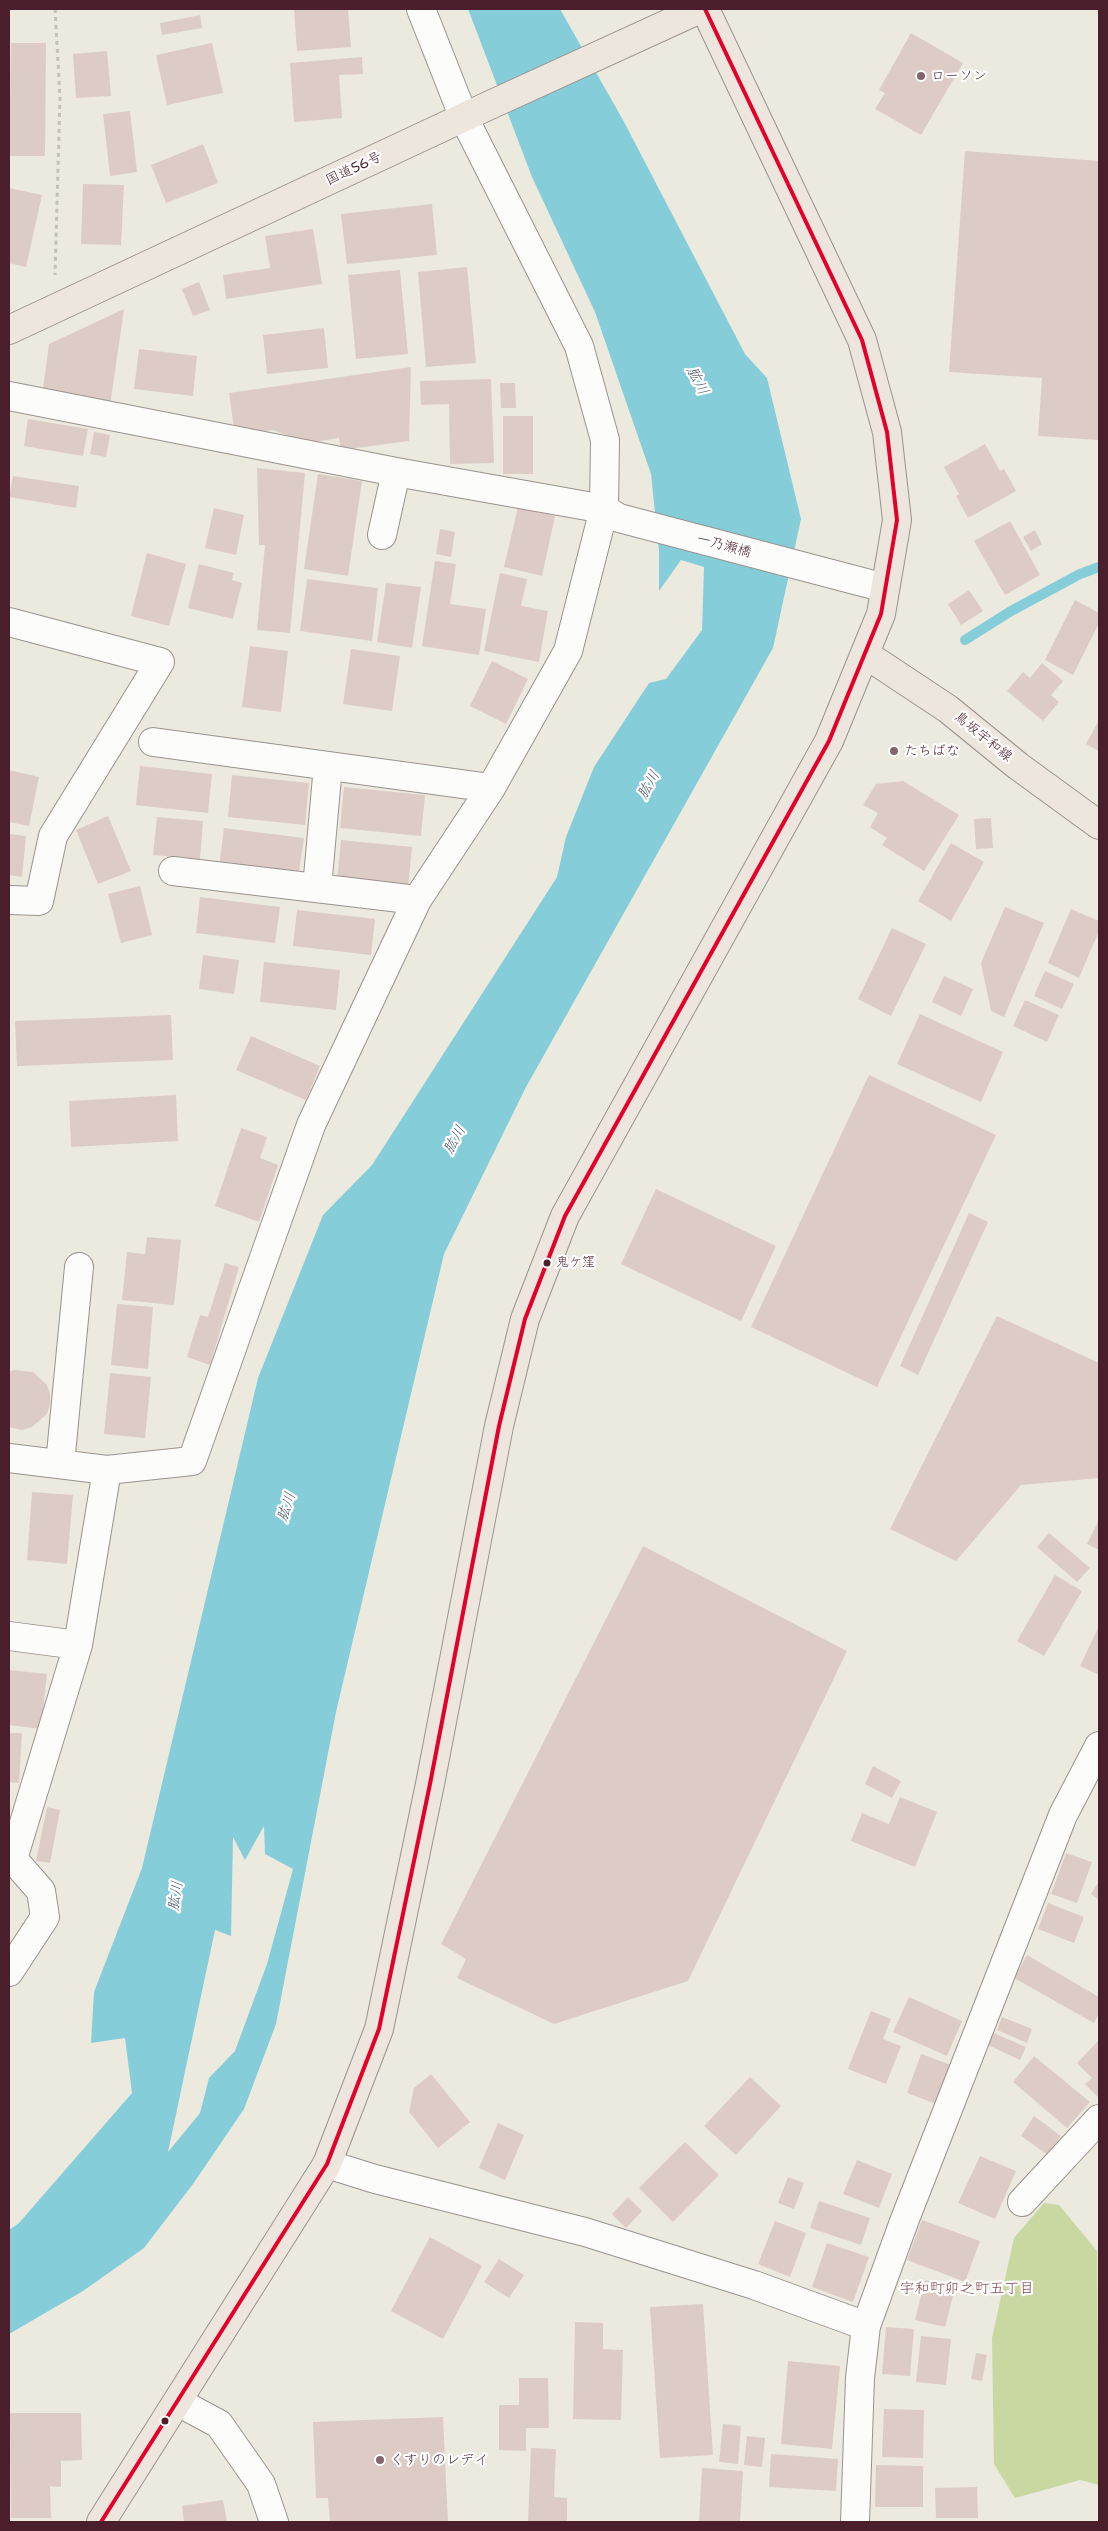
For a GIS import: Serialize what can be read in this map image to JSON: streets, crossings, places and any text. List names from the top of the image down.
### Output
{
  "streets": {
    "main road": ["国道56号", "鳥坂宇和線"],
    "street": ["一乃瀬橋"]
  },
  "districts": ["宇和町卯之町五丁目"],
  "water": ["肱川"],
  "places": [
    "ローソン",
    "たちばな",
    "鬼ケ窪",
    "くすりのレデイ"
  ]
}
